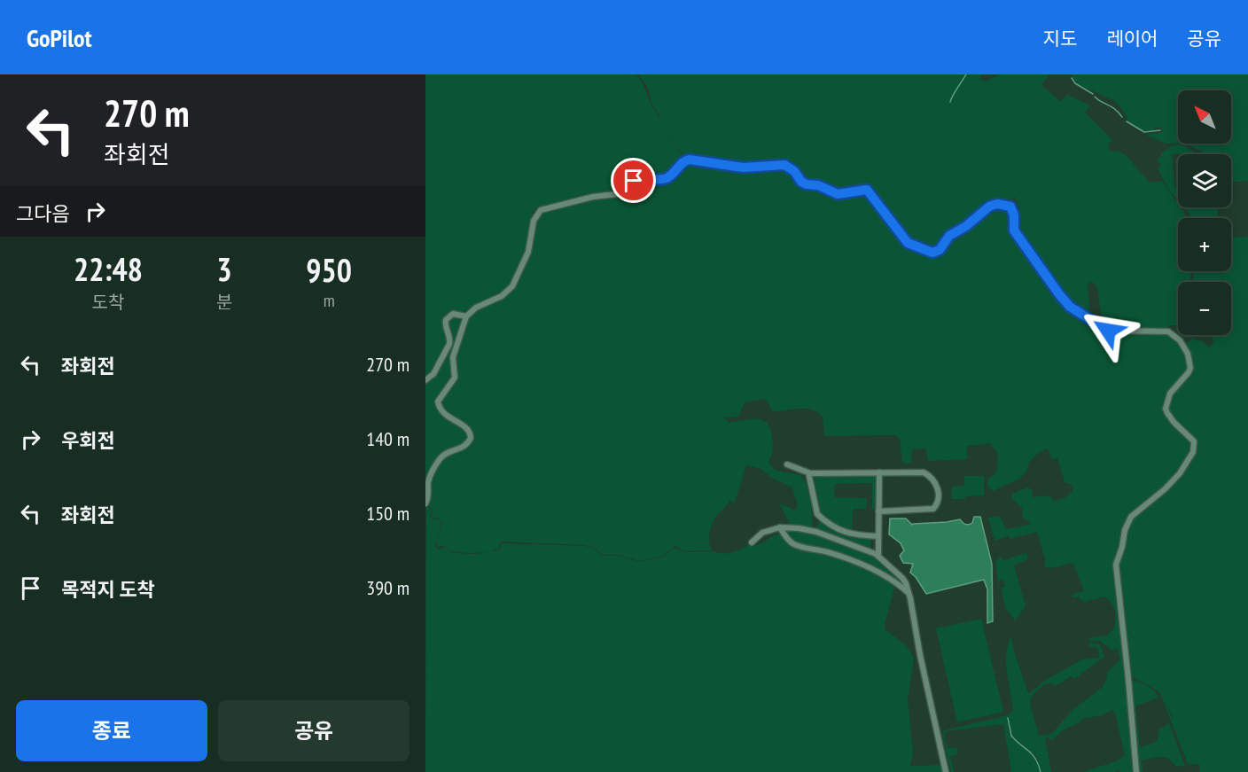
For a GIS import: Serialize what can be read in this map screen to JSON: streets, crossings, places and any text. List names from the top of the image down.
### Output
{
  "north": "top left",
  "page": {
    "header": "GoPilot",
    "nav": ["지도", "레이어", "공유"],
    "turn": ["270 m", "좌회전"],
    "map_buttons": ["+", "−"],
    "then": "그다음",
    "eta": [
      "22:48",
      "도착",
      "3",
      "분",
      "950",
      "m"
    ],
    "list": [
      {
        "name": "좌회전",
        "value": "270 m"
      },
      {
        "name": "우회전",
        "value": "140 m"
      },
      {
        "name": "좌회전",
        "value": "150 m"
      },
      {
        "name": "목적지 도착",
        "value": "390 m"
      }
    ],
    "buttons": ["종료", "공유"]
  }
}
